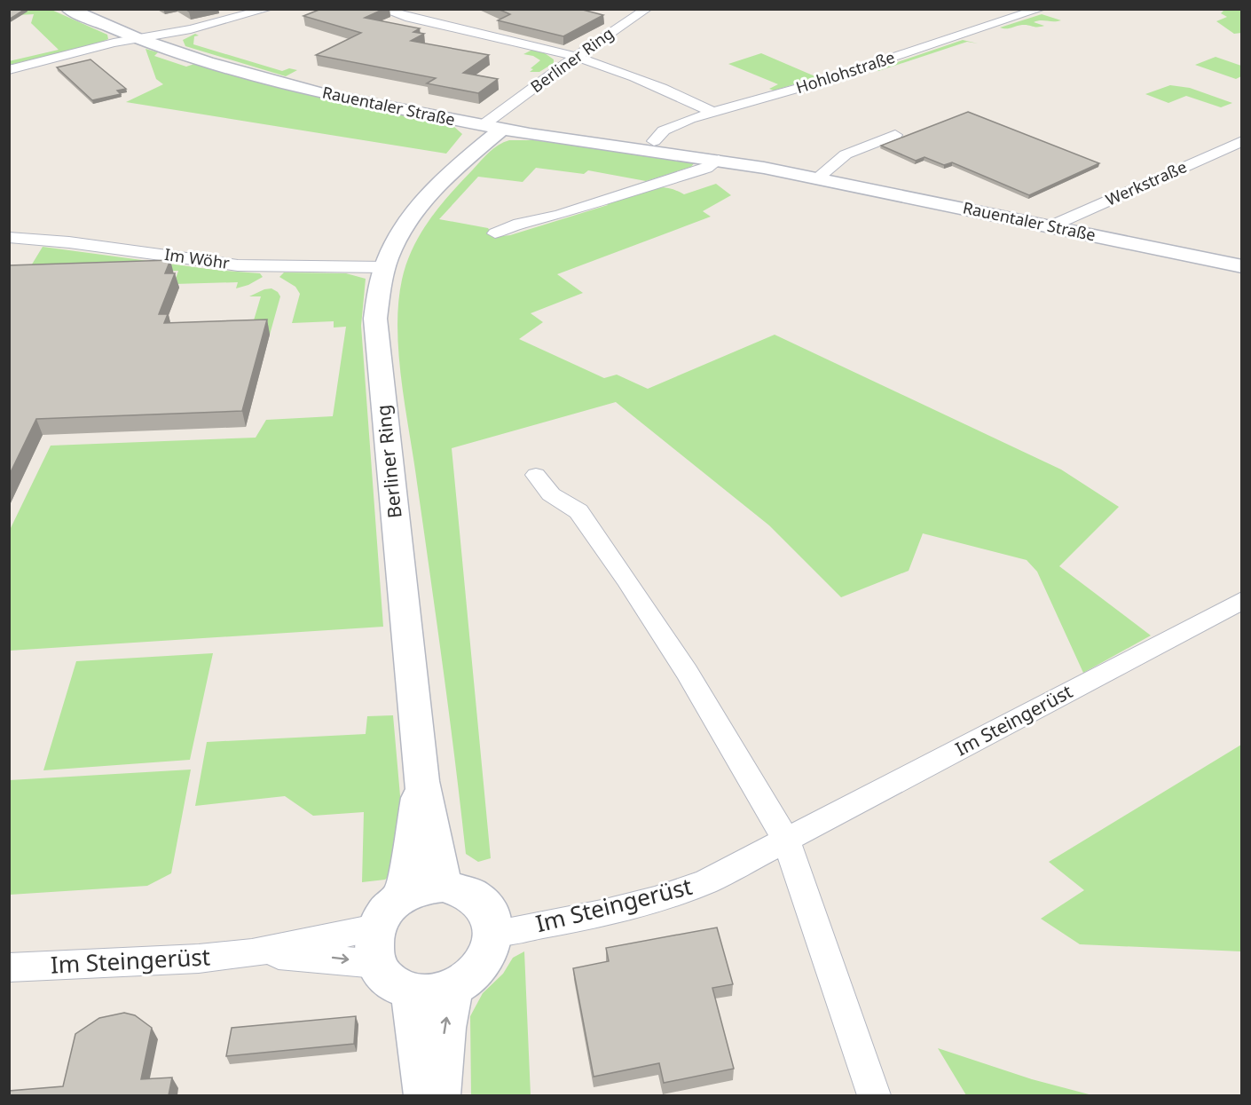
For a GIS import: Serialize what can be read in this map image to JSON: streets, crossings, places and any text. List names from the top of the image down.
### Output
{
  "streets": {
    "street": [
      "Berliner Ring",
      "Hohlohstraße",
      "Rauentaler Straße",
      "Werkstraße",
      "Im Wöhr",
      "Im Steingerüst"
    ]
  },
  "crossings": [
    ["Berliner Ring", "Rauentaler Straße"],
    ["Berliner Ring", "Im Wöhr"],
    ["Berliner Ring", "Im Steingerüst"],
    ["Rauentaler Straße", "Werkstraße"]
  ]
}
